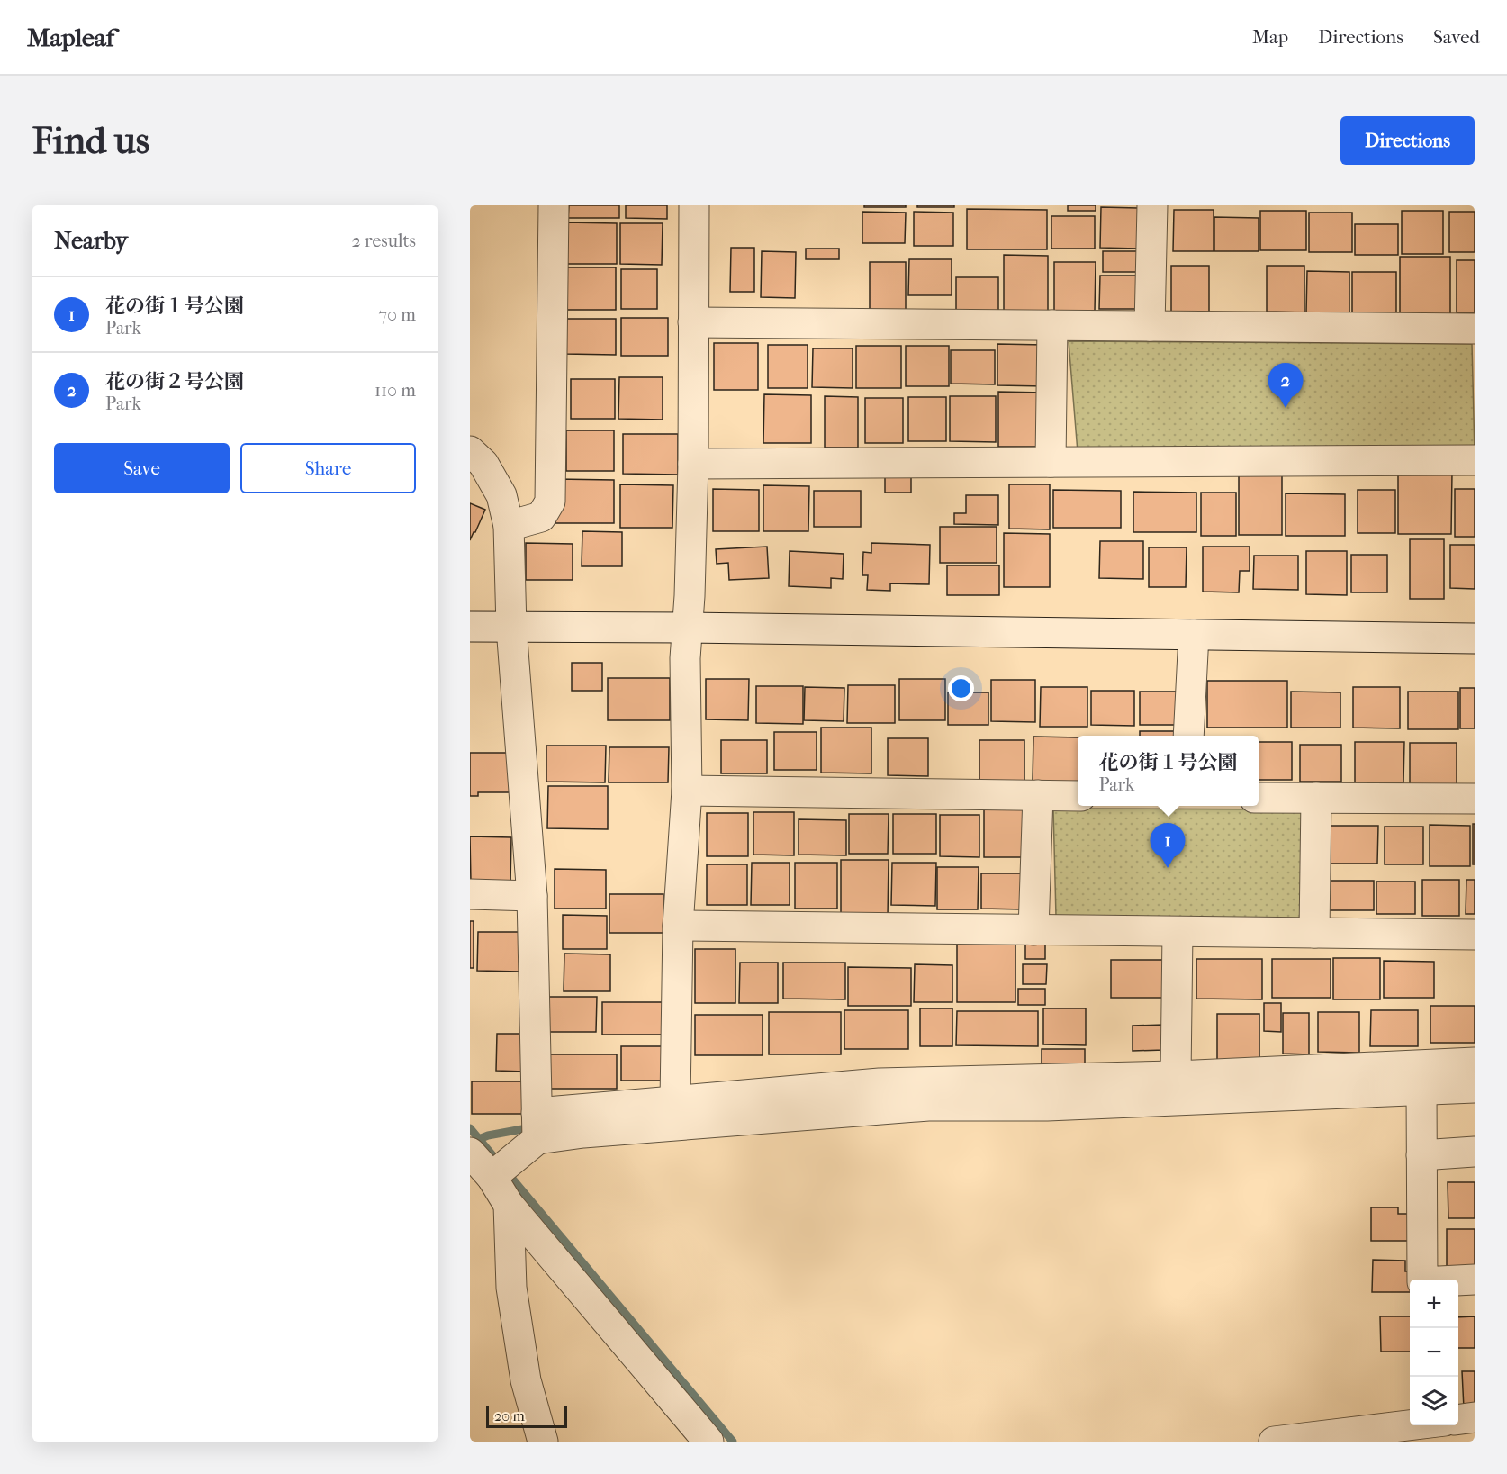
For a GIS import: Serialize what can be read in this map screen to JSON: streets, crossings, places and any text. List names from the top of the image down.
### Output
{
  "scale_bar": "20 m",
  "page": {
    "header": "Mapleaf",
    "nav": ["Map", "Directions", "Saved"],
    "buttons": [
      "Directions",
      ["Save", "Share"]
    ],
    "title": "Find us",
    "heading": ["Nearby", "2 results"],
    "list": [
      {
        "mark": "1",
        "name": "花の街１号公園",
        "note": "Park",
        "value": "70 m"
      },
      {
        "mark": "2",
        "name": "花の街２号公園",
        "note": "Park",
        "value": "110 m"
      }
    ],
    "pins": ["2", "1"],
    "popup": ["花の街１号公園", "Park"],
    "map_buttons": ["+", "−"],
    "scale": "20 m"
  }
}
